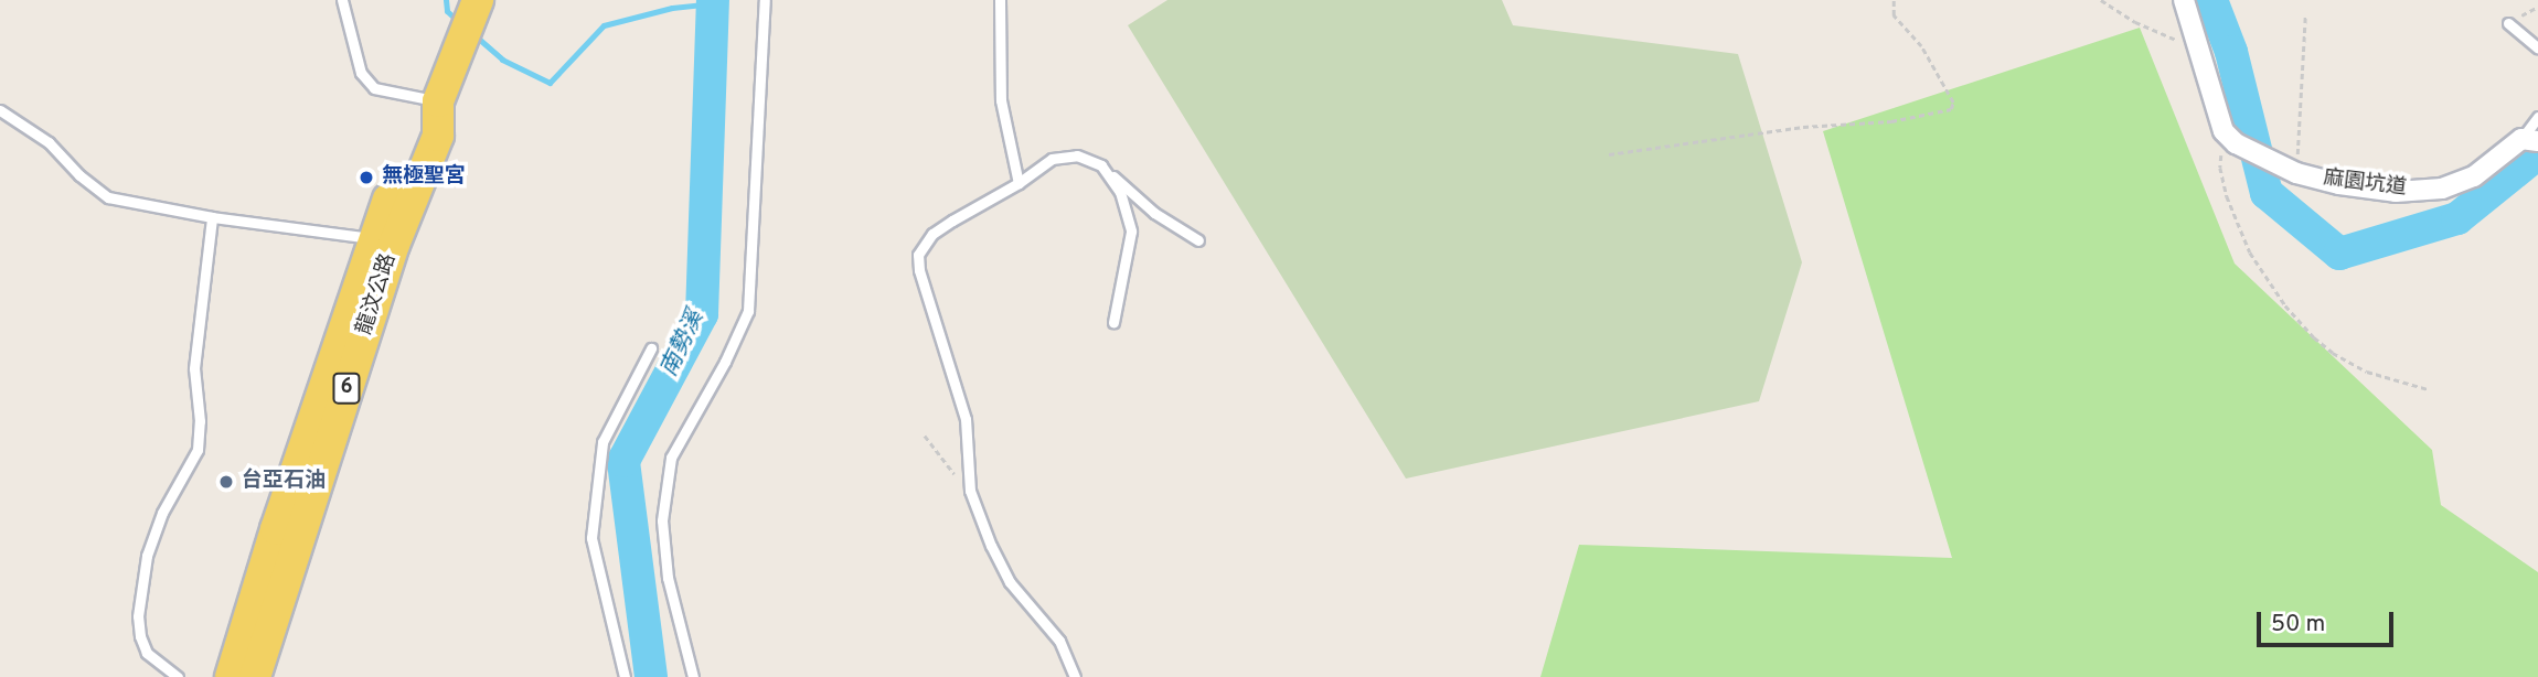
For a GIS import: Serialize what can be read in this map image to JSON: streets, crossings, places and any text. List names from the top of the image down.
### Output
{
  "streets": {
    "main road": ["龍汶公路", "6"],
    "street": ["麻園坑道"]
  },
  "crossings": [
    ["龍汶公路", "6"]
  ],
  "water": ["南勢溪"],
  "places": ["無極聖宮", "台亞石油"],
  "scale_bar": "50 m"
}
